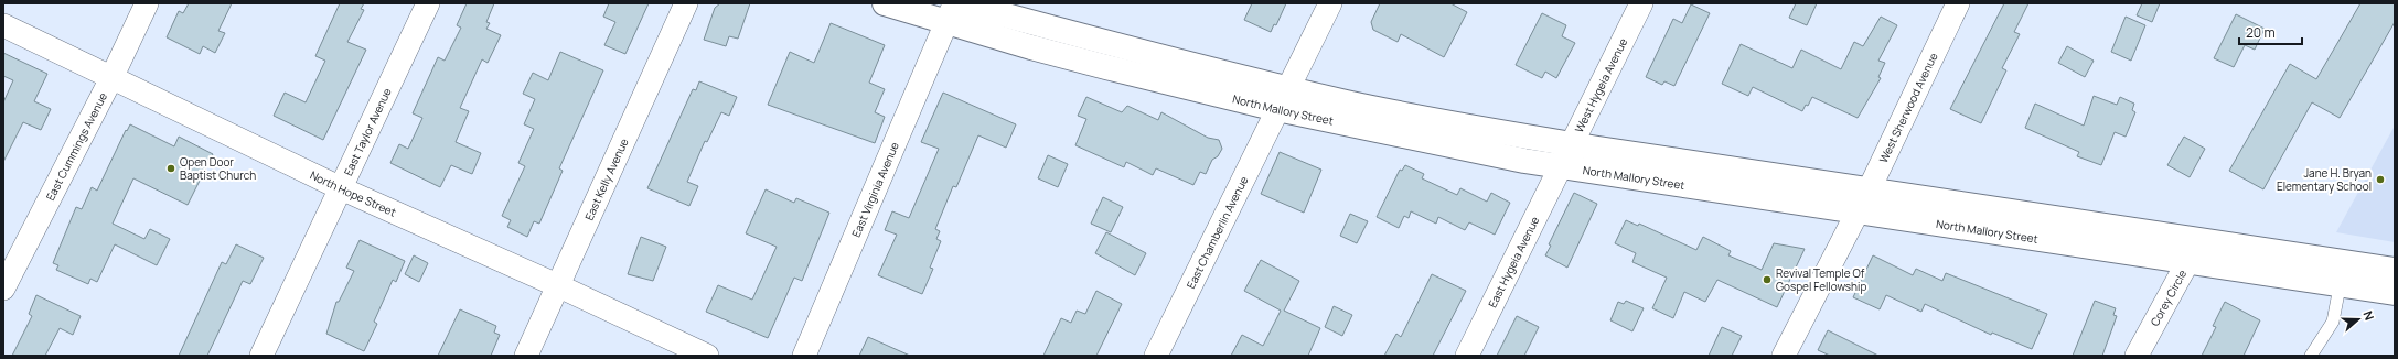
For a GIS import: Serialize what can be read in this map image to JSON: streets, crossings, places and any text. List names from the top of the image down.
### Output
{
  "streets": {
    "main road": ["North Mallory Street"],
    "street": [
      "West Hygeia Avenue",
      "West Sherwood Avenue",
      "East Taylor Avenue",
      "East Cummings Avenue",
      "East Kelly Avenue",
      "East Virginia Avenue",
      "North Hope Street",
      "East Chamberlin Avenue",
      "East Hygeia Avenue",
      "Corey Circle"
    ]
  },
  "crossings": [
    ["West Hygeia Avenue", "North Mallory Street"],
    ["West Hygeia Avenue", "East Hygeia Avenue"],
    ["West Sherwood Avenue", "North Mallory Street"],
    ["North Mallory Street", "East Virginia Avenue"],
    ["North Mallory Street", "East Chamberlin Avenue"],
    ["North Mallory Street", "East Hygeia Avenue"],
    ["North Mallory Street", "Corey Circle"],
    ["East Taylor Avenue", "North Hope Street"],
    ["East Cummings Avenue", "North Hope Street"],
    ["East Kelly Avenue", "North Hope Street"]
  ],
  "places": ["Open Door Baptist Church", "Jane H. Bryan Elementary School", "Revival Temple Of Gospel Fellowship"],
  "scale_bar": "20 m",
  "north": "right"
}
